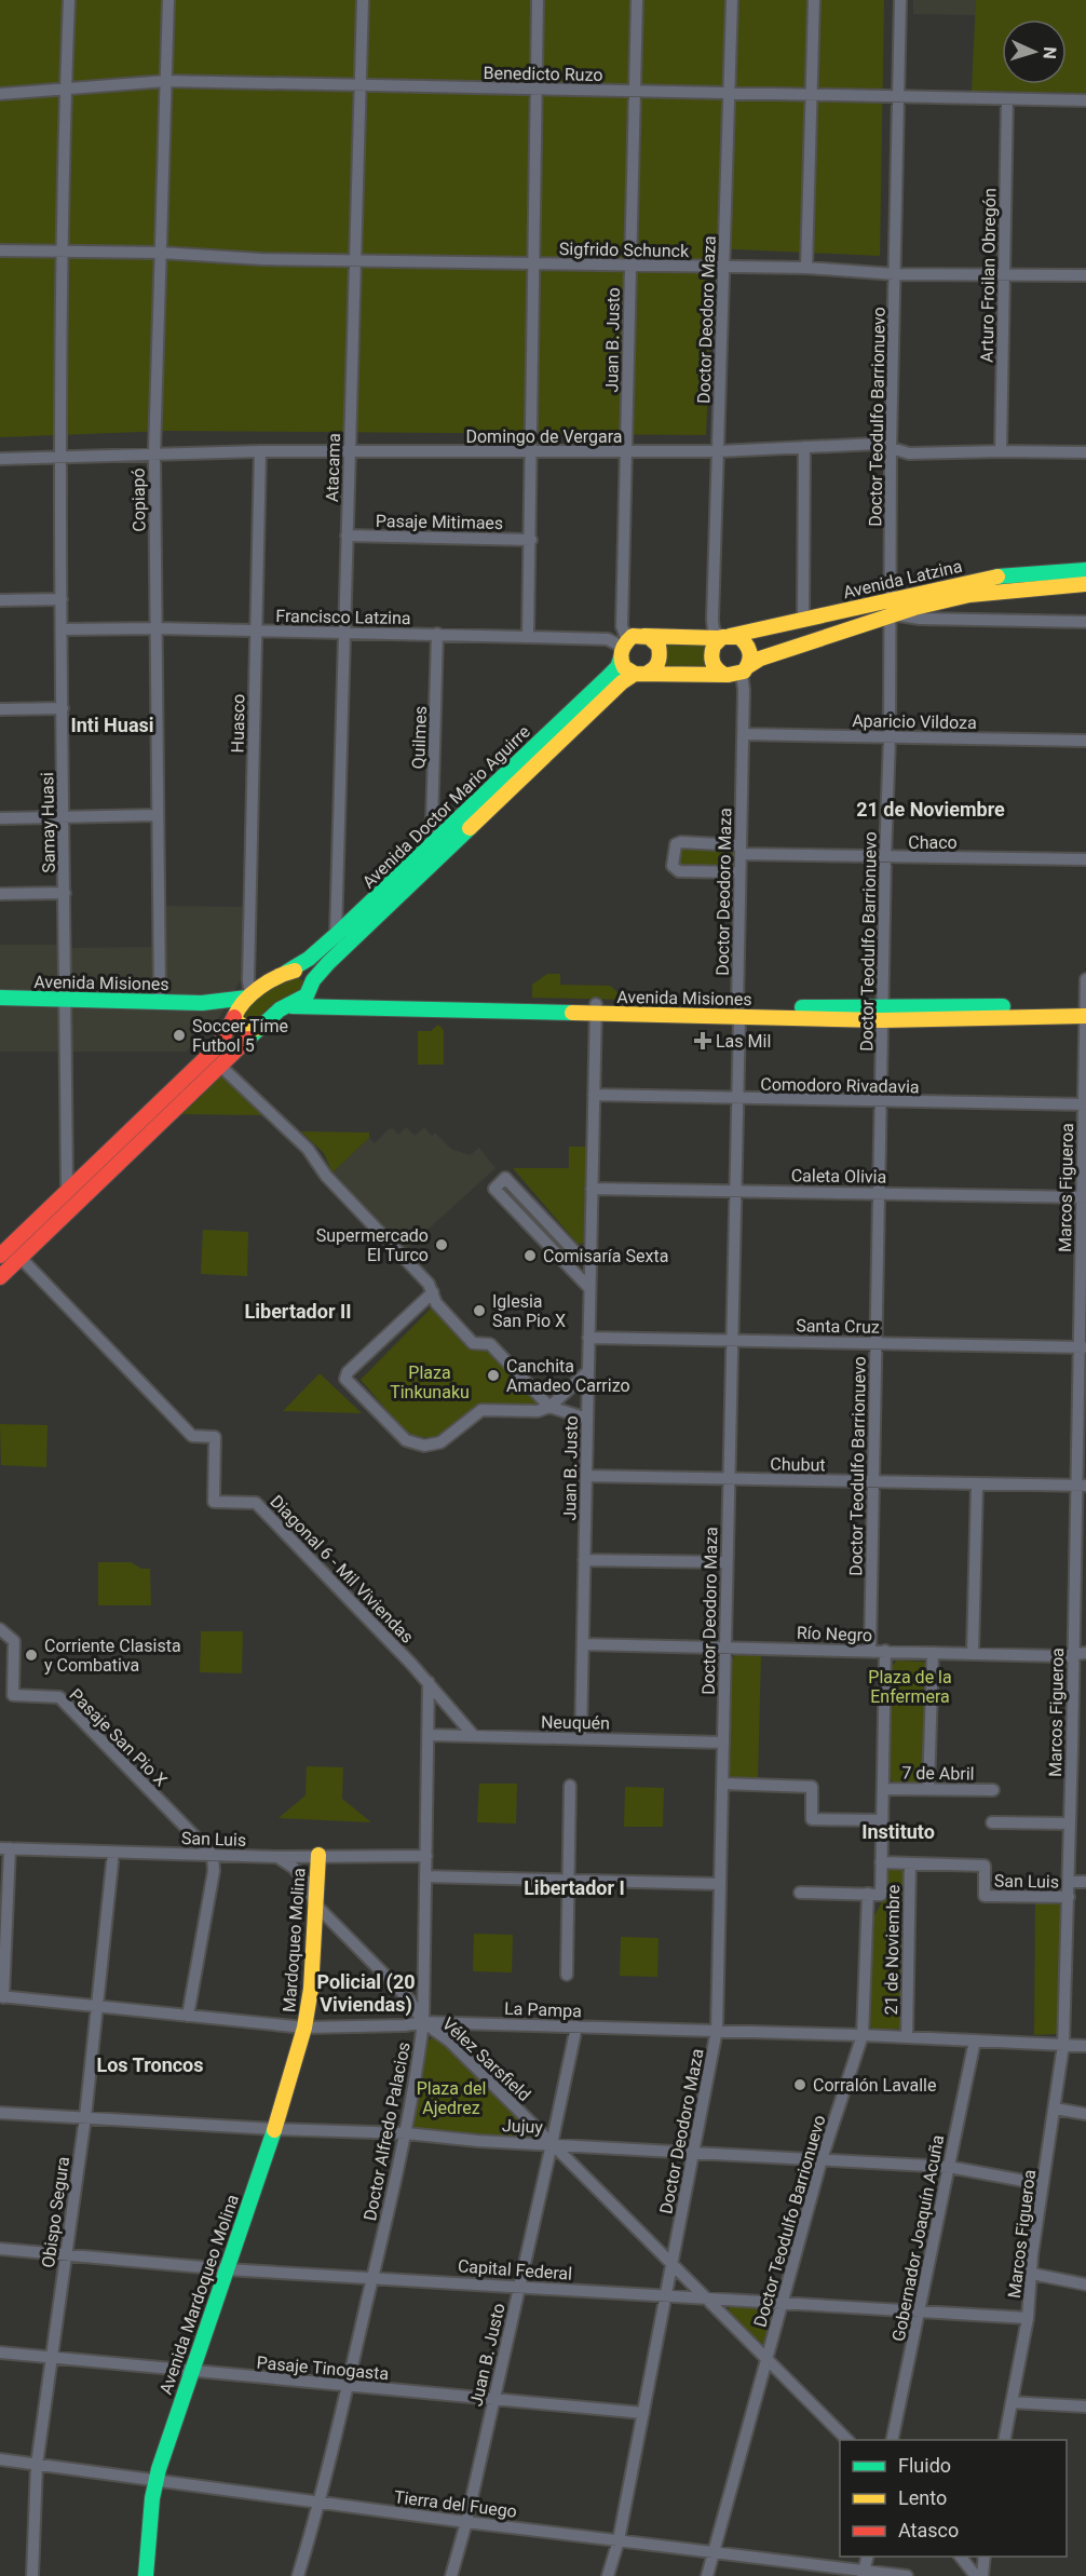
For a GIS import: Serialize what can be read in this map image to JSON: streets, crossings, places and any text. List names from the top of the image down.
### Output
{
  "streets": {
    "street": [
      "Benedicto Ruzo",
      "Sigfrido Schunck",
      "Arturo Froilan Obregón",
      "Doctor Deodoro Maza",
      "Juan B. Justo",
      "Doctor Teodulfo Barrionuevo",
      "Domingo de Vergara",
      "Atacama",
      "Copiapó",
      "Pasaje Mitimaes",
      "Avenida Latzina",
      "Francisco Latzina",
      "Aparicio Vildoza",
      "Huasco",
      "Quilmes",
      "Avenida Doctor Mario Aguirre",
      "Samay Huasi",
      "Chaco",
      "Avenida Misiones",
      "Comodoro Rivadavia",
      "Caleta Olivia",
      "Marcos Figueroa",
      "Santa Cruz",
      "Chubut",
      "Diagonal 6 - Mil Viviendas",
      "Río Negro",
      "Neuquén",
      "Pasaje San Pio X",
      "7 de Abril",
      "San Luis",
      "Mardoqueo Molina",
      "21 de Noviembre",
      "La Pampa",
      "Vélez Sarsfield",
      "Jujuy",
      "Doctor Alfredo Palacios",
      "Obispo Segura",
      "Gobernador Joaquín Acuña",
      "Capital Federal",
      "Avenida Mardoqueo Molina",
      "Pasaje Tinogasta",
      "Tierra del Fuego"
    ]
  },
  "crossings": [
    ["Benedicto Ruzo", "Arturo Froilan Obregón"],
    ["Benedicto Ruzo", "Doctor Deodoro Maza"],
    ["Benedicto Ruzo", "Juan B. Justo"],
    ["Benedicto Ruzo", "Doctor Teodulfo Barrionuevo"],
    ["Benedicto Ruzo", "Atacama"],
    ["Benedicto Ruzo", "Copiapó"],
    ["Benedicto Ruzo", "Samay Huasi"],
    ["Sigfrido Schunck", "Arturo Froilan Obregón"],
    ["Sigfrido Schunck", "Doctor Deodoro Maza"],
    ["Sigfrido Schunck", "Juan B. Justo"],
    ["Sigfrido Schunck", "Doctor Teodulfo Barrionuevo"],
    ["Sigfrido Schunck", "Atacama"],
    ["Sigfrido Schunck", "Copiapó"],
    ["Sigfrido Schunck", "Samay Huasi"],
    ["Arturo Froilan Obregón", "Domingo de Vergara"],
    ["Doctor Deodoro Maza", "Domingo de Vergara"],
    ["Doctor Deodoro Maza", "Avenida Latzina"],
    ["Doctor Deodoro Maza", "Aparicio Vildoza"],
    ["Doctor Deodoro Maza", "Chaco"],
    ["Doctor Deodoro Maza", "Avenida Misiones"],
    ["Doctor Deodoro Maza", "Comodoro Rivadavia"],
    ["Doctor Deodoro Maza", "Caleta Olivia"],
    ["Doctor Deodoro Maza", "Santa Cruz"],
    ["Doctor Deodoro Maza", "Chubut"],
    ["Doctor Deodoro Maza", "Río Negro"],
    ["Doctor Deodoro Maza", "Neuquén"],
    ["Doctor Deodoro Maza", "La Pampa"],
    ["Doctor Deodoro Maza", "Vélez Sarsfield"],
    ["Doctor Deodoro Maza", "Jujuy"],
    ["Doctor Deodoro Maza", "Capital Federal"],
    ["Doctor Deodoro Maza", "Pasaje Tinogasta"],
    ["Doctor Deodoro Maza", "Tierra del Fuego"],
    ["Juan B. Justo", "Domingo de Vergara"],
    ["Juan B. Justo", "Avenida Latzina"],
    ["Juan B. Justo", "Francisco Latzina"],
    ["Juan B. Justo", "Avenida Doctor Mario Aguirre"],
    ["Juan B. Justo", "Avenida Misiones"],
    ["Juan B. Justo", "Comodoro Rivadavia"],
    ["Juan B. Justo", "Caleta Olivia"],
    ["Juan B. Justo", "Santa Cruz"],
    ["Juan B. Justo", "Chubut"],
    ["Juan B. Justo", "Río Negro"],
    ["Juan B. Justo", "Neuquén"],
    ["Juan B. Justo", "La Pampa"],
    ["Juan B. Justo", "Vélez Sarsfield"],
    ["Juan B. Justo", "Jujuy"],
    ["Juan B. Justo", "Capital Federal"],
    ["Juan B. Justo", "Pasaje Tinogasta"],
    ["Juan B. Justo", "Tierra del Fuego"],
    ["Doctor Teodulfo Barrionuevo", "Domingo de Vergara"],
    ["Doctor Teodulfo Barrionuevo", "Avenida Latzina"],
    ["Doctor Teodulfo Barrionuevo", "Aparicio Vildoza"],
    ["Doctor Teodulfo Barrionuevo", "Chaco"],
    ["Doctor Teodulfo Barrionuevo", "Avenida Misiones"],
    ["Doctor Teodulfo Barrionuevo", "Comodoro Rivadavia"],
    ["Doctor Teodulfo Barrionuevo", "Caleta Olivia"],
    ["Doctor Teodulfo Barrionuevo", "Santa Cruz"],
    ["Doctor Teodulfo Barrionuevo", "Chubut"],
    ["Doctor Teodulfo Barrionuevo", "Río Negro"],
    ["Doctor Teodulfo Barrionuevo", "La Pampa"],
    ["Doctor Teodulfo Barrionuevo", "Vélez Sarsfield"],
    ["Doctor Teodulfo Barrionuevo", "Jujuy"],
    ["Doctor Teodulfo Barrionuevo", "Capital Federal"],
    ["Doctor Teodulfo Barrionuevo", "Tierra del Fuego"],
    ["Domingo de Vergara", "Atacama"],
    ["Domingo de Vergara", "Copiapó"],
    ["Domingo de Vergara", "Huasco"],
    ["Domingo de Vergara", "Samay Huasi"],
    ["Atacama", "Pasaje Mitimaes"],
    ["Atacama", "Francisco Latzina"],
    ["Atacama", "Avenida Doctor Mario Aguirre"],
    ["Copiapó", "Francisco Latzina"],
    ["Copiapó", "Avenida Misiones"],
    ["Avenida Latzina", "Francisco Latzina"],
    ["Avenida Latzina", "Avenida Doctor Mario Aguirre"],
    ["Francisco Latzina", "Huasco"],
    ["Francisco Latzina", "Quilmes"],
    ["Francisco Latzina", "Avenida Doctor Mario Aguirre"],
    ["Francisco Latzina", "Samay Huasi"],
    ["Huasco", "Avenida Doctor Mario Aguirre"],
    ["Huasco", "Avenida Misiones"],
    ["Quilmes", "Avenida Doctor Mario Aguirre"],
    ["Avenida Doctor Mario Aguirre", "Avenida Misiones"],
    ["Samay Huasi", "Avenida Misiones"],
    ["Avenida Misiones", "Marcos Figueroa"],
    ["Comodoro Rivadavia", "Marcos Figueroa"],
    ["Caleta Olivia", "Marcos Figueroa"],
    ["Marcos Figueroa", "Santa Cruz"],
    ["Marcos Figueroa", "Chubut"],
    ["Marcos Figueroa", "Río Negro"],
    ["Marcos Figueroa", "San Luis"],
    ["Marcos Figueroa", "La Pampa"],
    ["Marcos Figueroa", "Jujuy"],
    ["Marcos Figueroa", "Capital Federal"],
    ["Diagonal 6 - Mil Viviendas", "Neuquén"],
    ["Diagonal 6 - Mil Viviendas", "Doctor Alfredo Palacios"],
    ["Neuquén", "Doctor Alfredo Palacios"],
    ["Pasaje San Pio X", "San Luis"],
    ["San Luis", "Mardoqueo Molina"],
    ["San Luis", "21 de Noviembre"],
    ["San Luis", "Vélez Sarsfield"],
    ["San Luis", "Doctor Alfredo Palacios"],
    ["San Luis", "Obispo Segura"],
    ["Mardoqueo Molina", "La Pampa"],
    ["Mardoqueo Molina", "Vélez Sarsfield"],
    ["Mardoqueo Molina", "Avenida Mardoqueo Molina"],
    ["21 de Noviembre", "La Pampa"],
    ["La Pampa", "Vélez Sarsfield"],
    ["La Pampa", "Doctor Alfredo Palacios"],
    ["La Pampa", "Obispo Segura"],
    ["La Pampa", "Gobernador Joaquín Acuña"],
    ["La Pampa", "Avenida Mardoqueo Molina"],
    ["Vélez Sarsfield", "Jujuy"],
    ["Vélez Sarsfield", "Doctor Alfredo Palacios"],
    ["Vélez Sarsfield", "Capital Federal"],
    ["Jujuy", "Doctor Alfredo Palacios"],
    ["Jujuy", "Obispo Segura"],
    ["Jujuy", "Gobernador Joaquín Acuña"],
    ["Jujuy", "Avenida Mardoqueo Molina"],
    ["Doctor Alfredo Palacios", "Capital Federal"],
    ["Doctor Alfredo Palacios", "Pasaje Tinogasta"],
    ["Doctor Alfredo Palacios", "Tierra del Fuego"],
    ["Obispo Segura", "Capital Federal"],
    ["Obispo Segura", "Pasaje Tinogasta"],
    ["Obispo Segura", "Tierra del Fuego"],
    ["Gobernador Joaquín Acuña", "Capital Federal"],
    ["Capital Federal", "Avenida Mardoqueo Molina"],
    ["Avenida Mardoqueo Molina", "Pasaje Tinogasta"],
    ["Avenida Mardoqueo Molina", "Tierra del Fuego"]
  ],
  "districts": [
    "Inti Huasi",
    "21 de Noviembre",
    "Libertador II",
    "Instituto",
    "Libertador I",
    "Policial (20 Viviendas)",
    "Los Troncos"
  ],
  "parks": ["Plaza Tinkunaku", "Plaza de la Enfermera", "Plaza del Ajedrez"],
  "places": {
    "other": [
      "Soccer Time Futbol 5",
      "Supermercado El Turco",
      "Comisaría Sexta",
      "Iglesia San Pio X",
      "Canchita Amadeo Carrizo",
      "Corriente Clasista y Combativa",
      "Corralón Lavalle"
    ],
    "health": ["Las Mil"]
  },
  "legend": ["Fluido", "Lento", "Atasco"],
  "north": "right"
}
